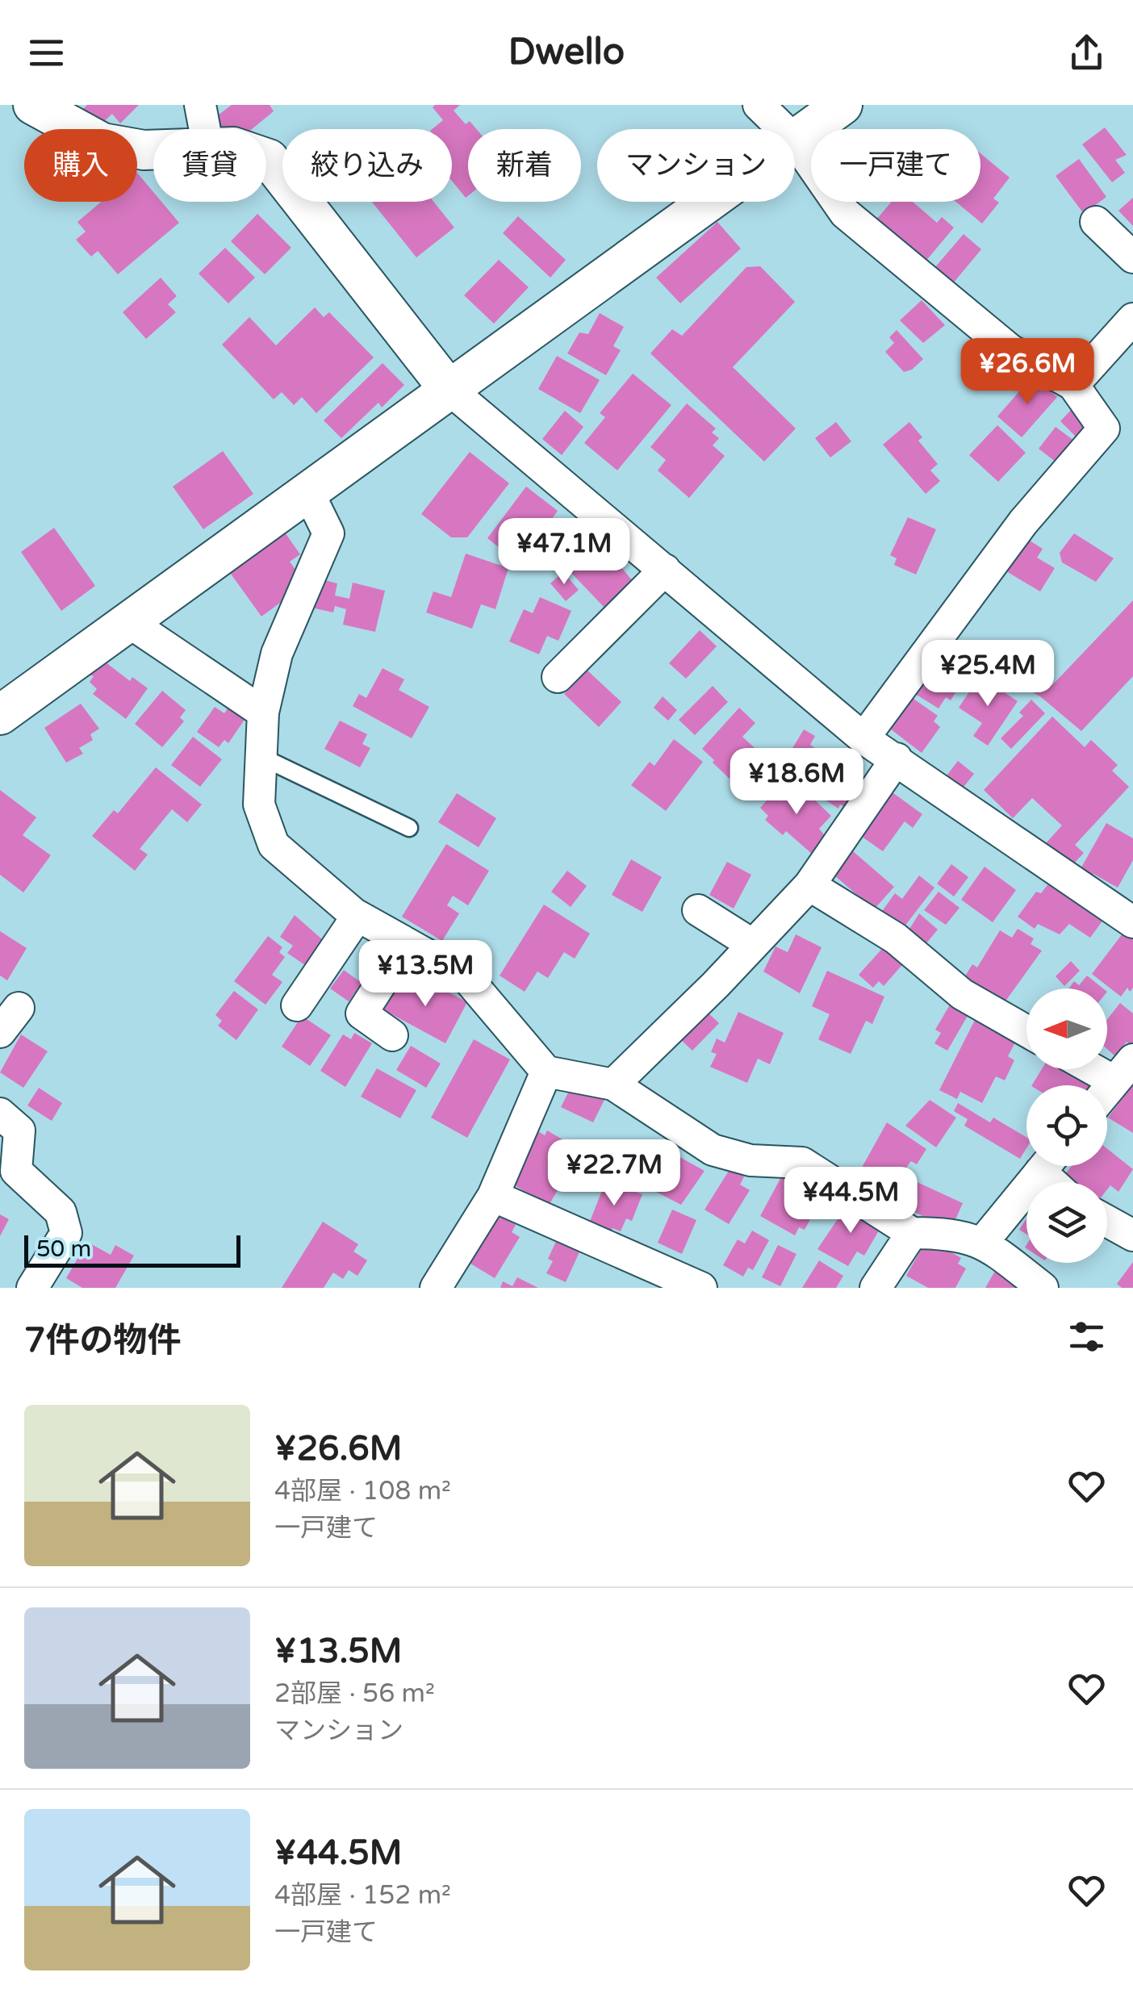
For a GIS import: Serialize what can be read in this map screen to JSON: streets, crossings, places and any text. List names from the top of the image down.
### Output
{
  "scale_bar": "50 m",
  "north": "left",
  "page": {
    "header": "Dwello",
    "chip": [
      "購入",
      "賃貸",
      "絞り込み",
      "新着",
      "マンション",
      "一戸建て"
    ],
    "price": [
      "¥26.6M",
      "¥47.1M",
      "¥25.4M",
      "¥18.6M",
      "¥13.5M",
      "¥22.7M",
      "¥44.5M"
    ],
    "scale": "50 m",
    "heading": "7件の物件",
    "list": [
      {
        "name": "¥26.6M",
        "note": "4部屋 · 108 m² · 一戸建て"
      },
      {
        "name": "¥13.5M",
        "note": "2部屋 · 56 m² · マンション"
      },
      {
        "name": "¥44.5M",
        "note": "4部屋 · 152 m² · 一戸建て"
      }
    ]
  }
}
